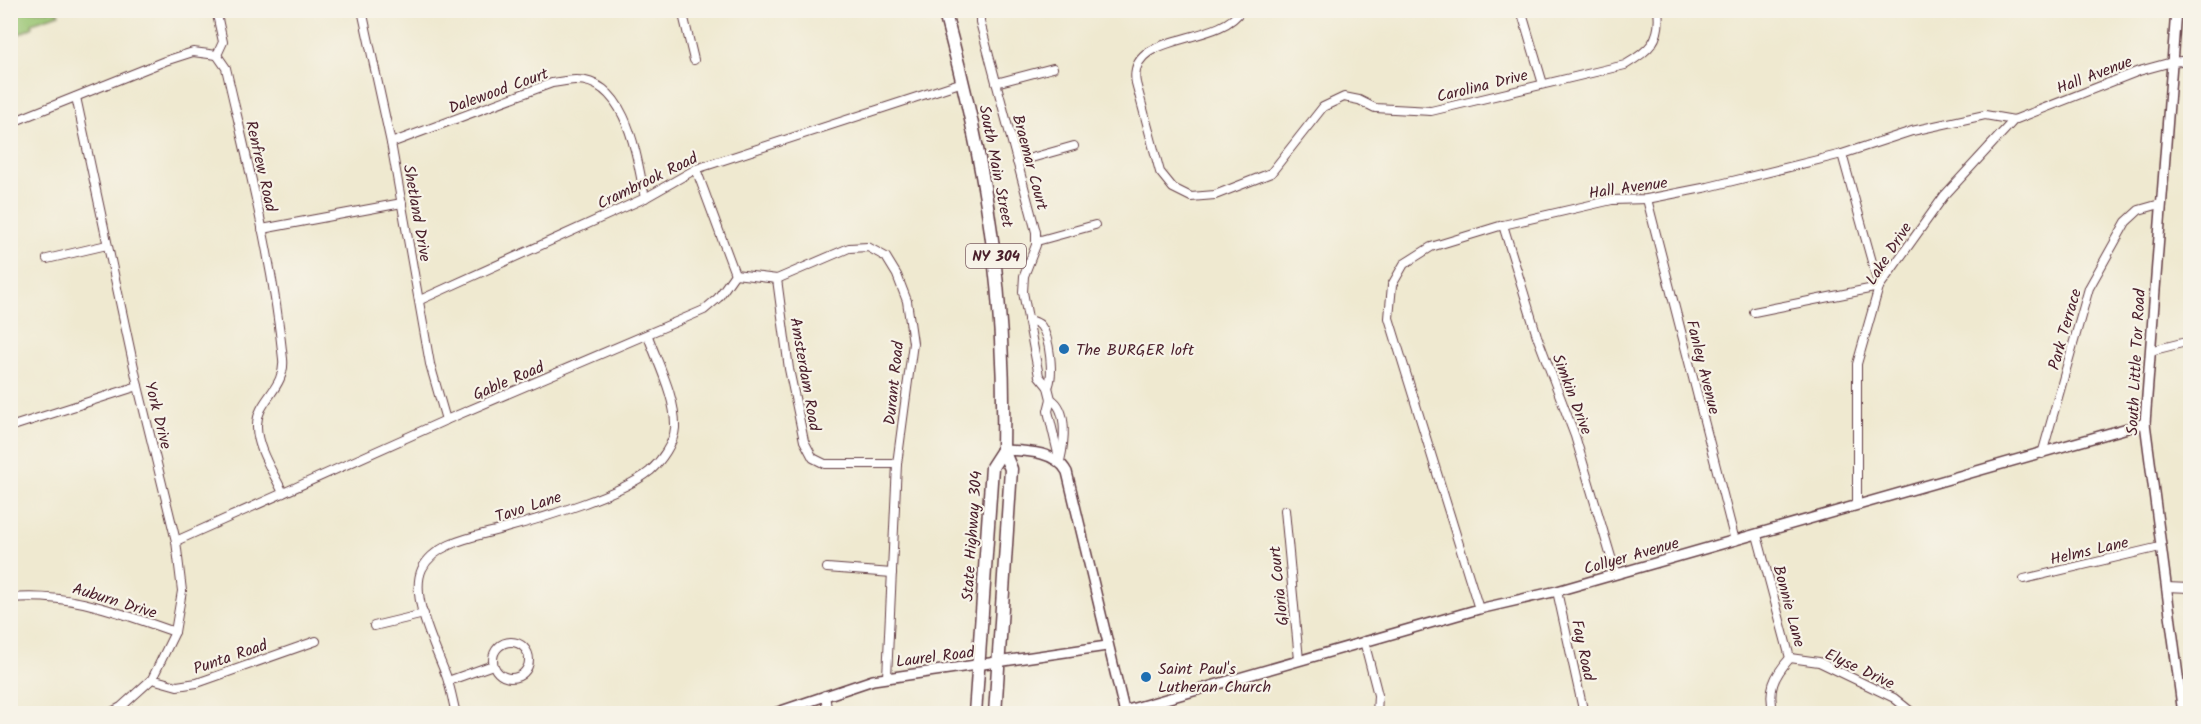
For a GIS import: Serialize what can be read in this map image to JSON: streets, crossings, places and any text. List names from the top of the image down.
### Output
{
  "streets": {
    "main road": ["South Main Street", "NY 304", "State Highway 304"],
    "street": [
      "Hall Avenue",
      "Carolina Drive",
      "Dalewood Court",
      "Braemar Court",
      "Renfrew Road",
      "Crambrook Road",
      "Shetland Drive",
      "Lake Drive",
      "Park Terrace",
      "South Little Tor Road",
      "Fanley Avenue",
      "Amsterdam Road",
      "Gable Road",
      "Durant Road",
      "Simkin Drive",
      "York Drive",
      "Tavo Lane",
      "Helms Lane",
      "Collyer Avenue",
      "Gloria Court",
      "Auburn Drive",
      "Bonnie Lane",
      "Fay Road",
      "Punta Road",
      "Laurel Road",
      "Elyse Drive"
    ]
  },
  "crossings": [
    ["Hall Avenue", "Lake Drive"],
    ["Hall Avenue", "South Little Tor Road"],
    ["Hall Avenue", "Fanley Avenue"],
    ["Hall Avenue", "Simkin Drive"],
    ["Hall Avenue", "Collyer Avenue"],
    ["Dalewood Court", "Crambrook Road"],
    ["Dalewood Court", "Shetland Drive"],
    ["Renfrew Road", "Gable Road"],
    ["South Main Street", "Crambrook Road"],
    ["South Main Street", "NY 304"],
    ["South Main Street", "State Highway 304"],
    ["Crambrook Road", "Shetland Drive"],
    ["Shetland Drive", "Gable Road"],
    ["Lake Drive", "Collyer Avenue"],
    ["NY 304", "State Highway 304"],
    ["NY 304", "Laurel Road"],
    ["Park Terrace", "South Little Tor Road"],
    ["Park Terrace", "Collyer Avenue"],
    ["South Little Tor Road", "Helms Lane"],
    ["South Little Tor Road", "Collyer Avenue"],
    ["Fanley Avenue", "Collyer Avenue"],
    ["Amsterdam Road", "Durant Road"],
    ["Gable Road", "Durant Road"],
    ["Gable Road", "York Drive"],
    ["Gable Road", "Tavo Lane"],
    ["Durant Road", "Laurel Road"],
    ["Simkin Drive", "Collyer Avenue"],
    ["York Drive", "Auburn Drive"],
    ["York Drive", "Punta Road"],
    ["State Highway 304", "Laurel Road"],
    ["Collyer Avenue", "Gloria Court"],
    ["Collyer Avenue", "Bonnie Lane"],
    ["Collyer Avenue", "Fay Road"],
    ["Bonnie Lane", "Elyse Drive"]
  ],
  "places": ["The BURGER loft", "Saint Paul's Lutheran Church"]
}
